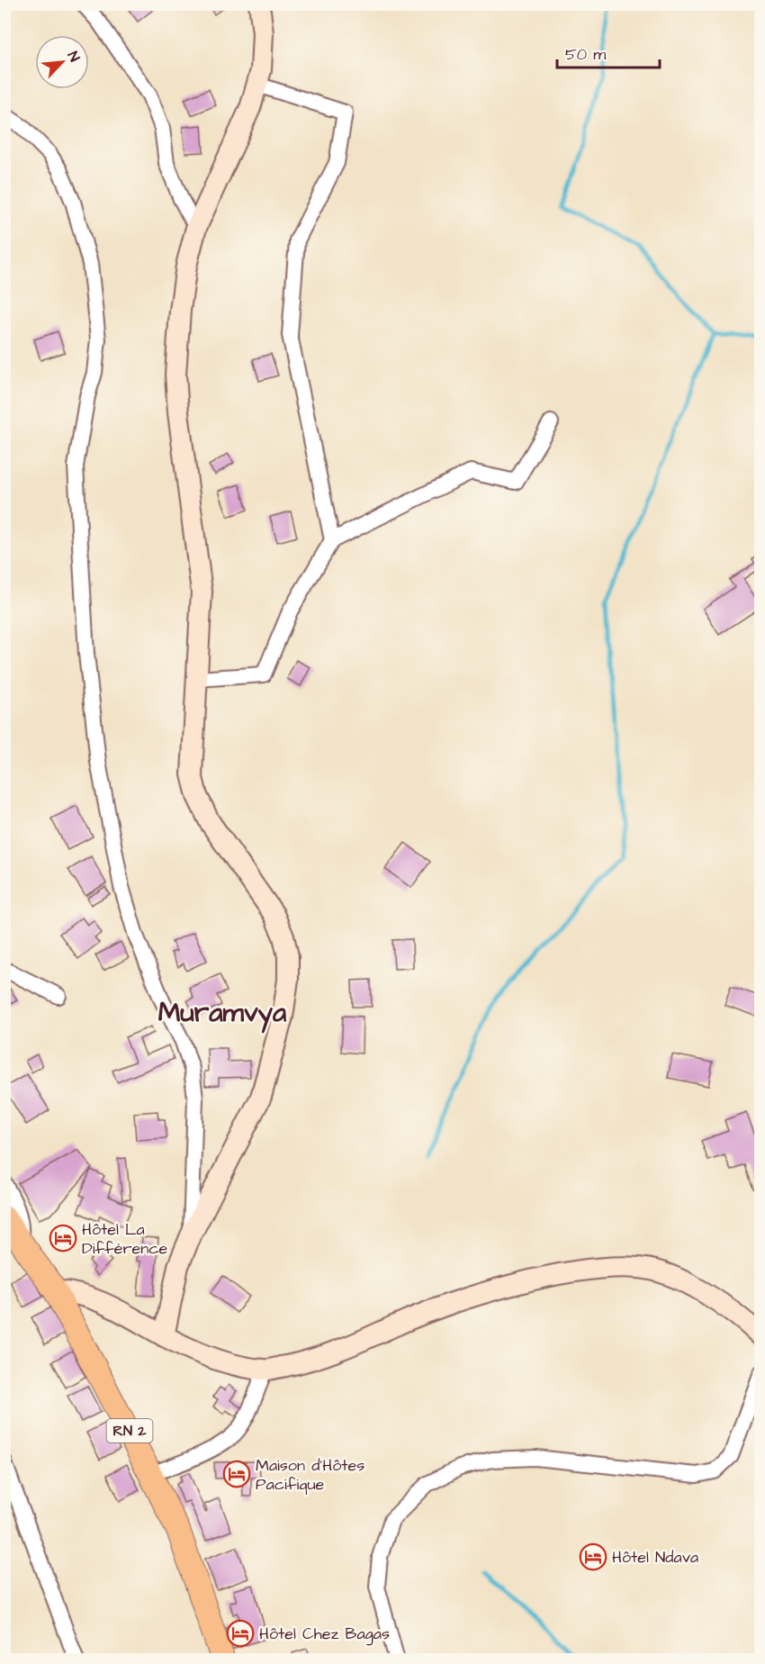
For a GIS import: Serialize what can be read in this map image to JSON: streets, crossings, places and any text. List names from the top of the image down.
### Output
{
  "streets": {
    "main road": ["RN 2"]
  },
  "districts": ["Muramvya"],
  "places": {
    "hotel": [
      "Hôtel La Différence",
      "Maison d'Hôtes Pacifique",
      "Hôtel Ndava",
      "Hôtel Chez Bagas"
    ]
  },
  "scale_bar": "50 m",
  "north": "top right"
}
